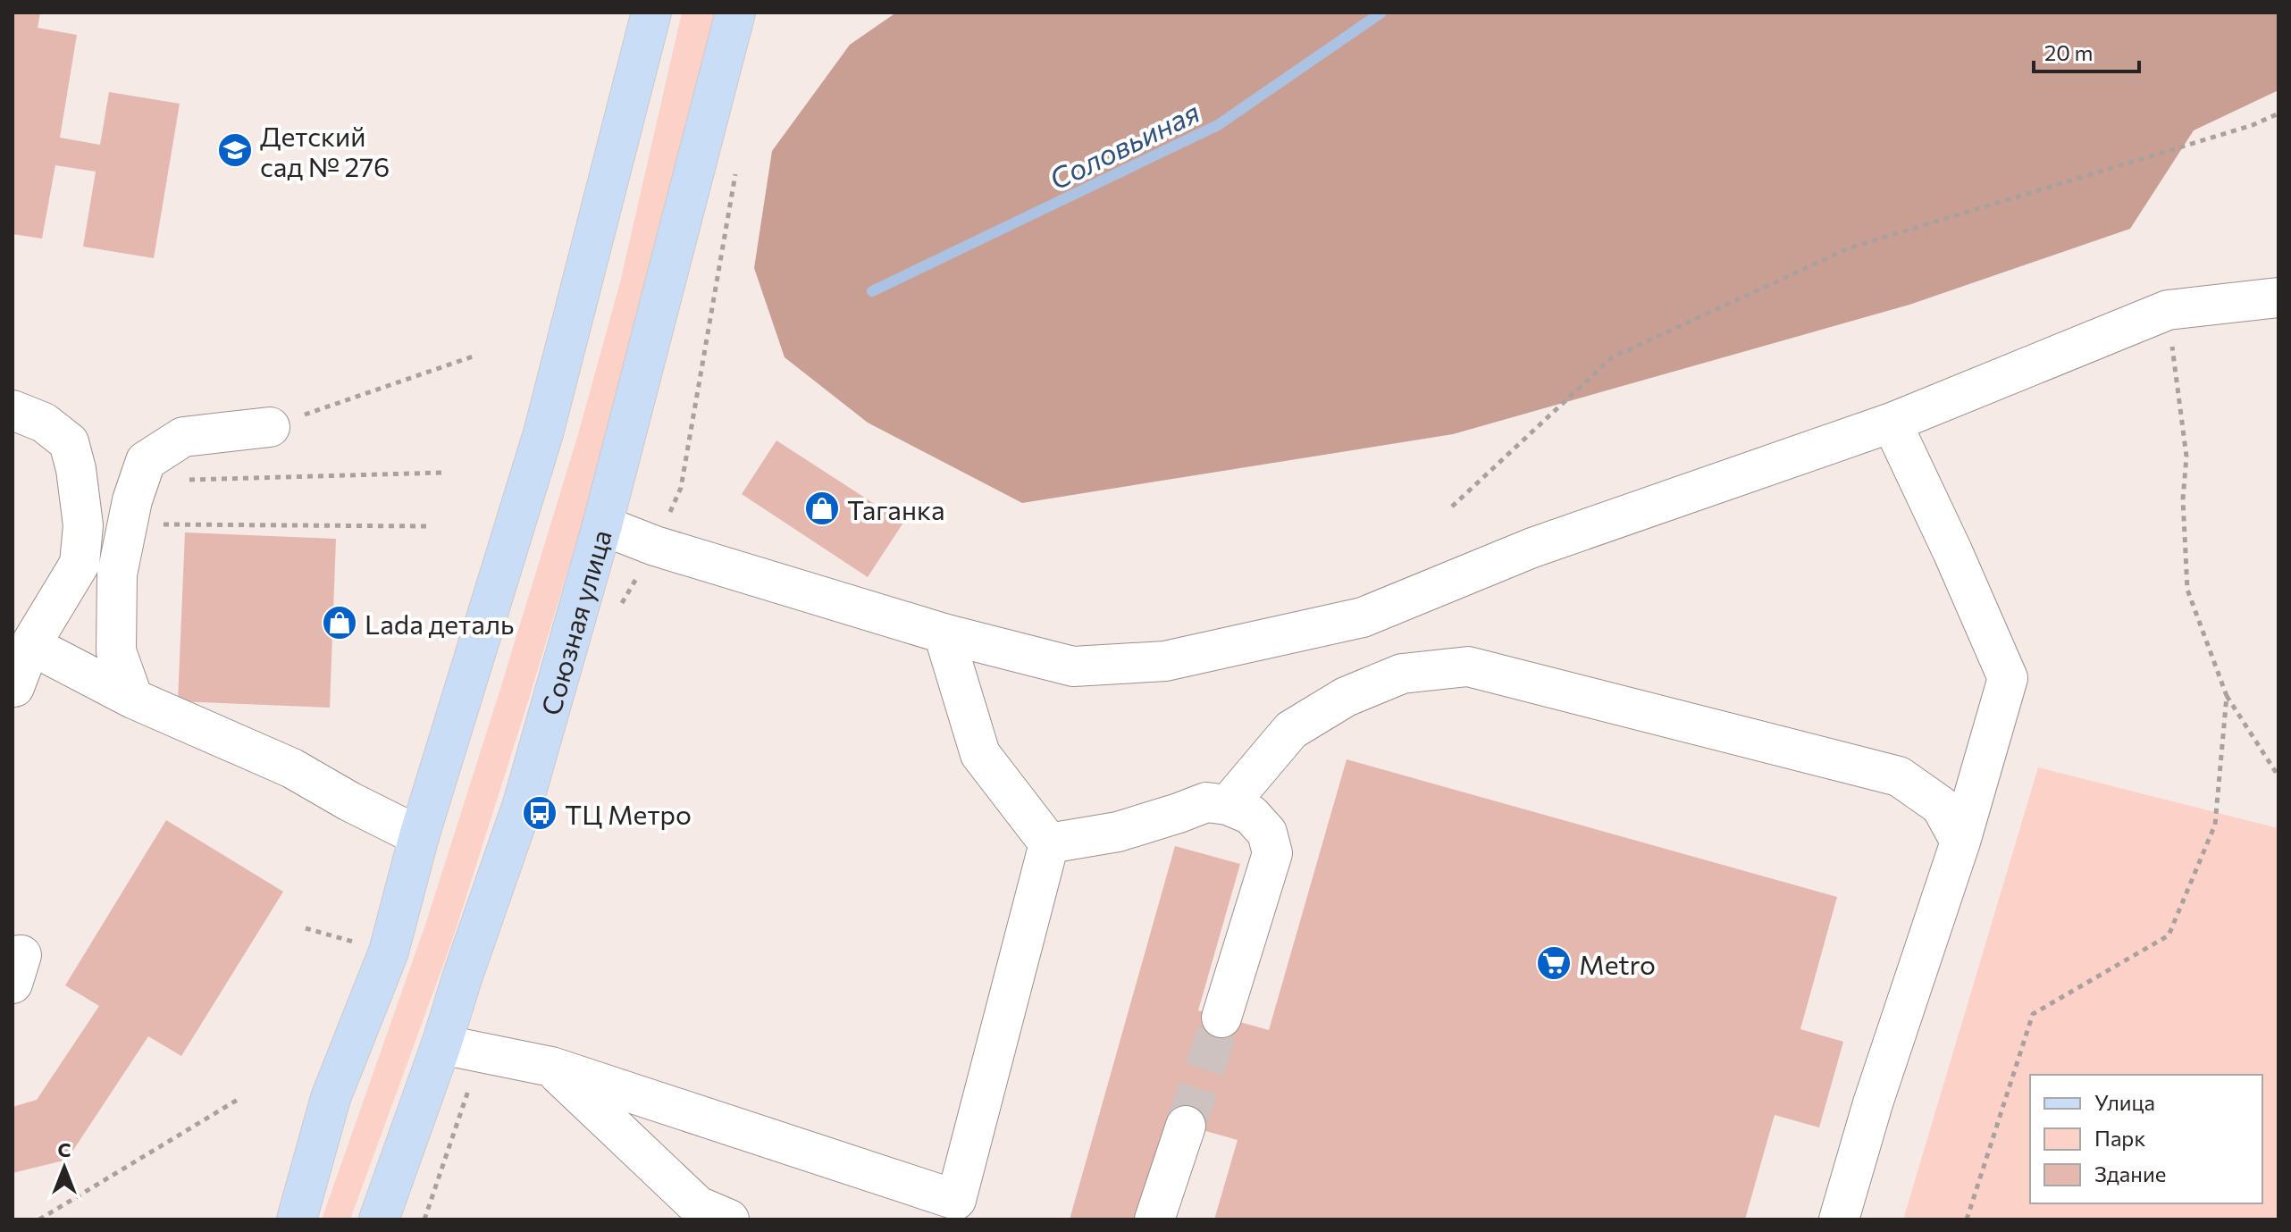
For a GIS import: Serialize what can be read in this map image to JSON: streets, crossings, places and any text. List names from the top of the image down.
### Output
{
  "streets": {
    "main road": ["Союзная улица"]
  },
  "water": ["Соловьиная"],
  "places": {
    "school or university": ["Детский сад № 276"],
    "shop": ["Таганка", "Lada деталь"],
    "bus stop": ["ТЦ Метро"],
    "supermarket": ["Metro"]
  },
  "legend": ["Улица", "Парк", "Здание"],
  "scale_bar": "20 m",
  "north": "top"
}
